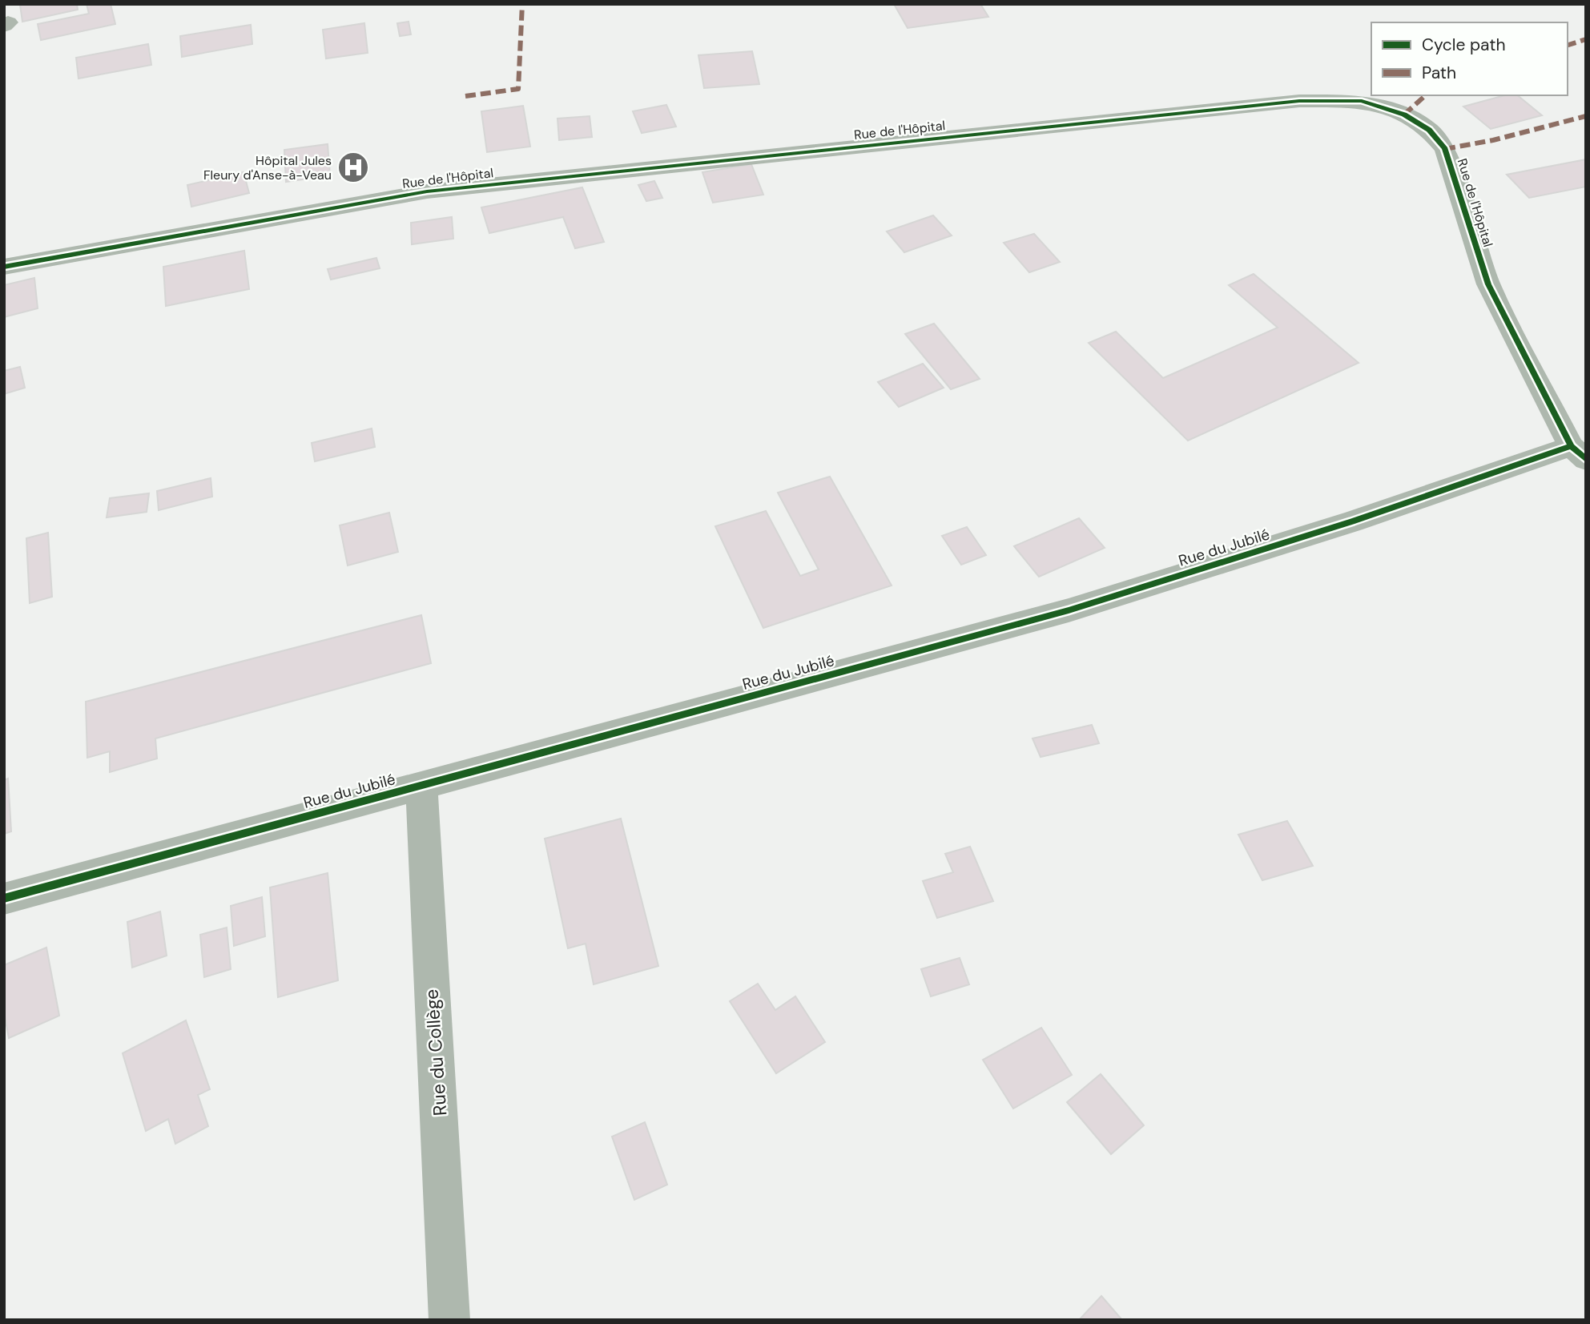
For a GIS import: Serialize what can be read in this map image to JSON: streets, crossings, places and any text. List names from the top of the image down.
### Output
{
  "streets": {
    "street": ["Rue de l'Hôpital", "Rue du Jubilé", "Rue du Collège"]
  },
  "crossings": [
    ["Rue de l'Hôpital", "Rue du Jubilé"],
    ["Rue du Jubilé", "Rue du Collège"]
  ],
  "places": {
    "hospital": ["Hôpital Jules Fleury d'Anse-à-Veau"]
  },
  "legend": ["Cycle path", "Path"]
}
